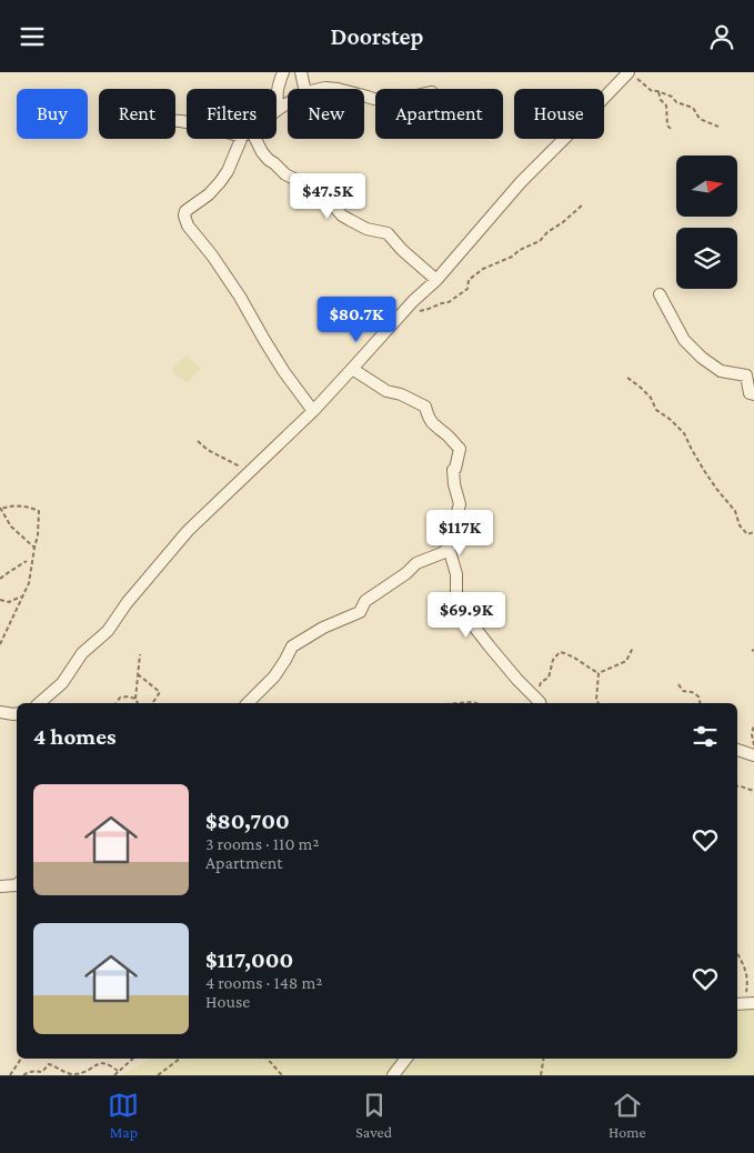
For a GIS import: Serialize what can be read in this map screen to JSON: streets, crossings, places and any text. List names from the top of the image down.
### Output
{
  "north": "right",
  "page": {
    "header": "Doorstep",
    "chip": [
      "Buy",
      "Rent",
      "Filters",
      "New",
      "Apartment",
      "House"
    ],
    "price": [
      "$47.5K",
      "$80.7K",
      "$117K",
      "$69.9K"
    ],
    "heading": "4 homes",
    "list": [
      {
        "name": "$80,700",
        "note": "3 rooms · 110 m² · Apartment"
      },
      {
        "name": "$117,000",
        "note": "4 rooms · 148 m² · House"
      }
    ],
    "tabs": ["Map", "Saved", "Home"]
  }
}
